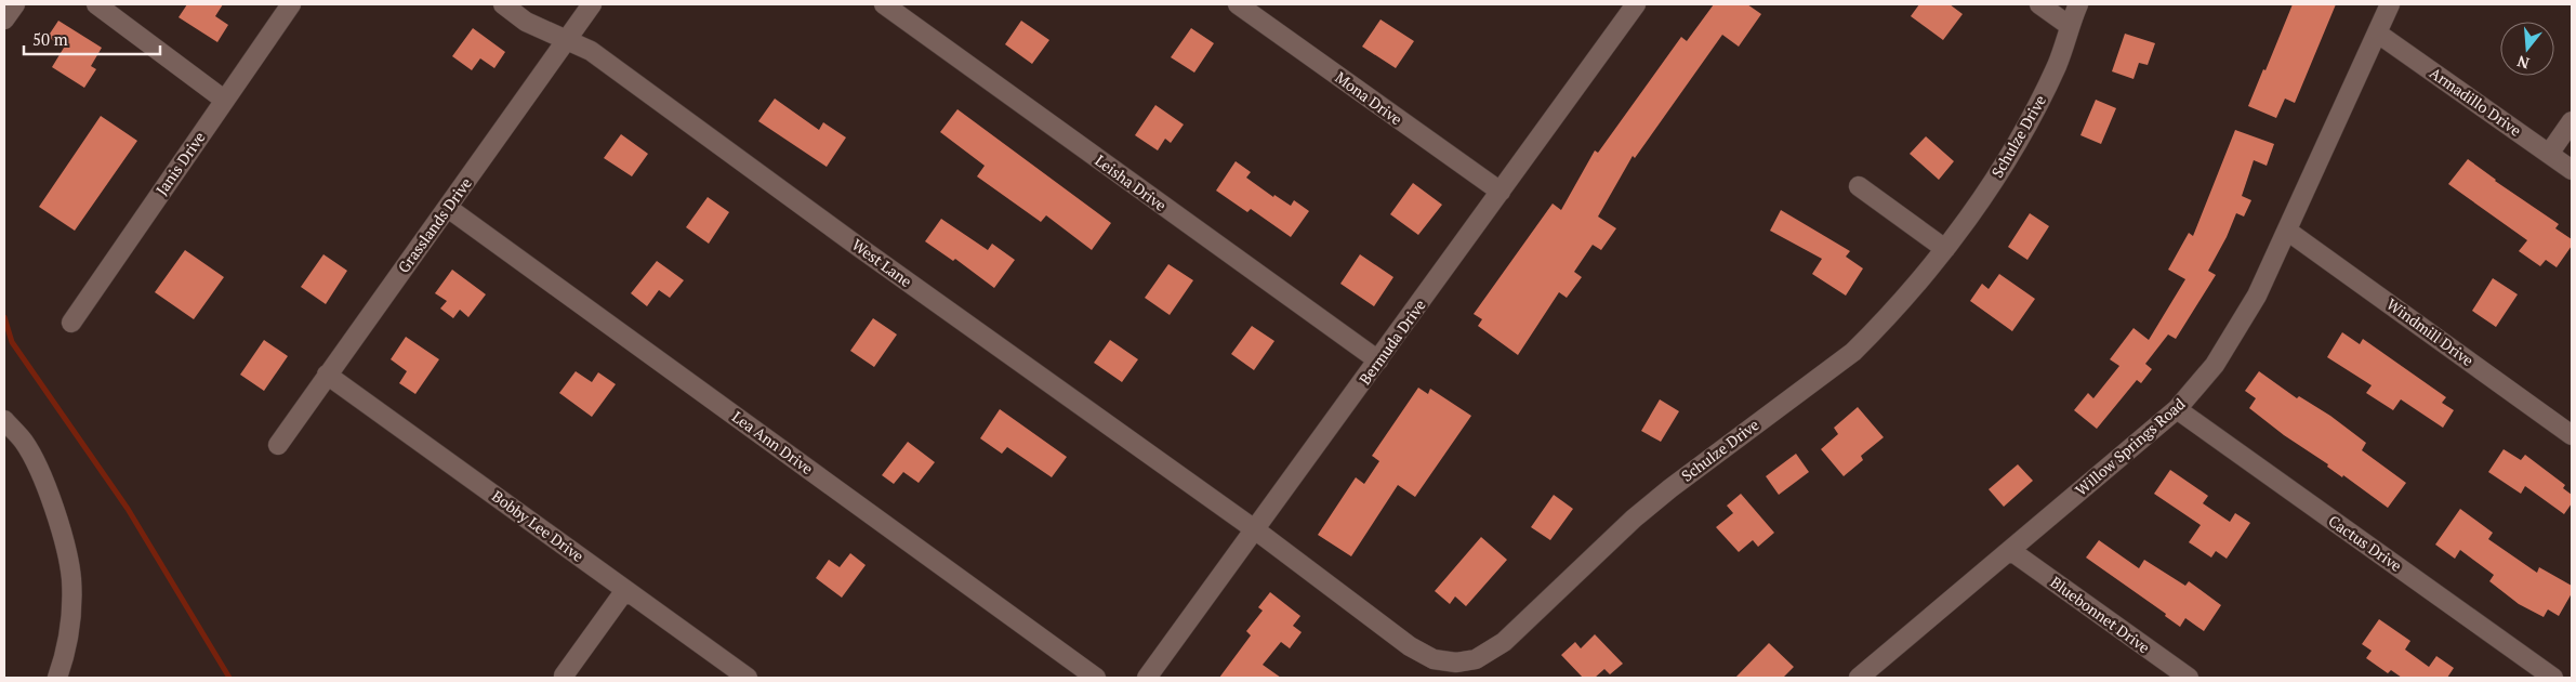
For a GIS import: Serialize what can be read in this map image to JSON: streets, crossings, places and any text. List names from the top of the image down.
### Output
{
  "streets": {
    "street": [
      "Mona Drive",
      "Armadillo Drive",
      "Schulze Drive",
      "Janis Drive",
      "Leisha Drive",
      "Grasslands Drive",
      "West Lane",
      "Windmill Drive",
      "Bermuda Drive",
      "Lea Ann Drive",
      "Willow Springs Road",
      "Bobby Lee Drive",
      "Cactus Drive",
      "Bluebonnet Drive"
    ]
  },
  "crossings": [
    ["Mona Drive", "Bermuda Drive"],
    ["Armadillo Drive", "Willow Springs Road"],
    ["Schulze Drive", "West Lane"],
    ["Schulze Drive", "Bermuda Drive"],
    ["Leisha Drive", "Bermuda Drive"],
    ["Grasslands Drive", "West Lane"],
    ["Grasslands Drive", "Lea Ann Drive"],
    ["Grasslands Drive", "Bobby Lee Drive"],
    ["West Lane", "Bermuda Drive"],
    ["Windmill Drive", "Willow Springs Road"],
    ["Willow Springs Road", "Cactus Drive"],
    ["Willow Springs Road", "Bluebonnet Drive"]
  ],
  "scale_bar": "50 m",
  "north": "bottom"
}
